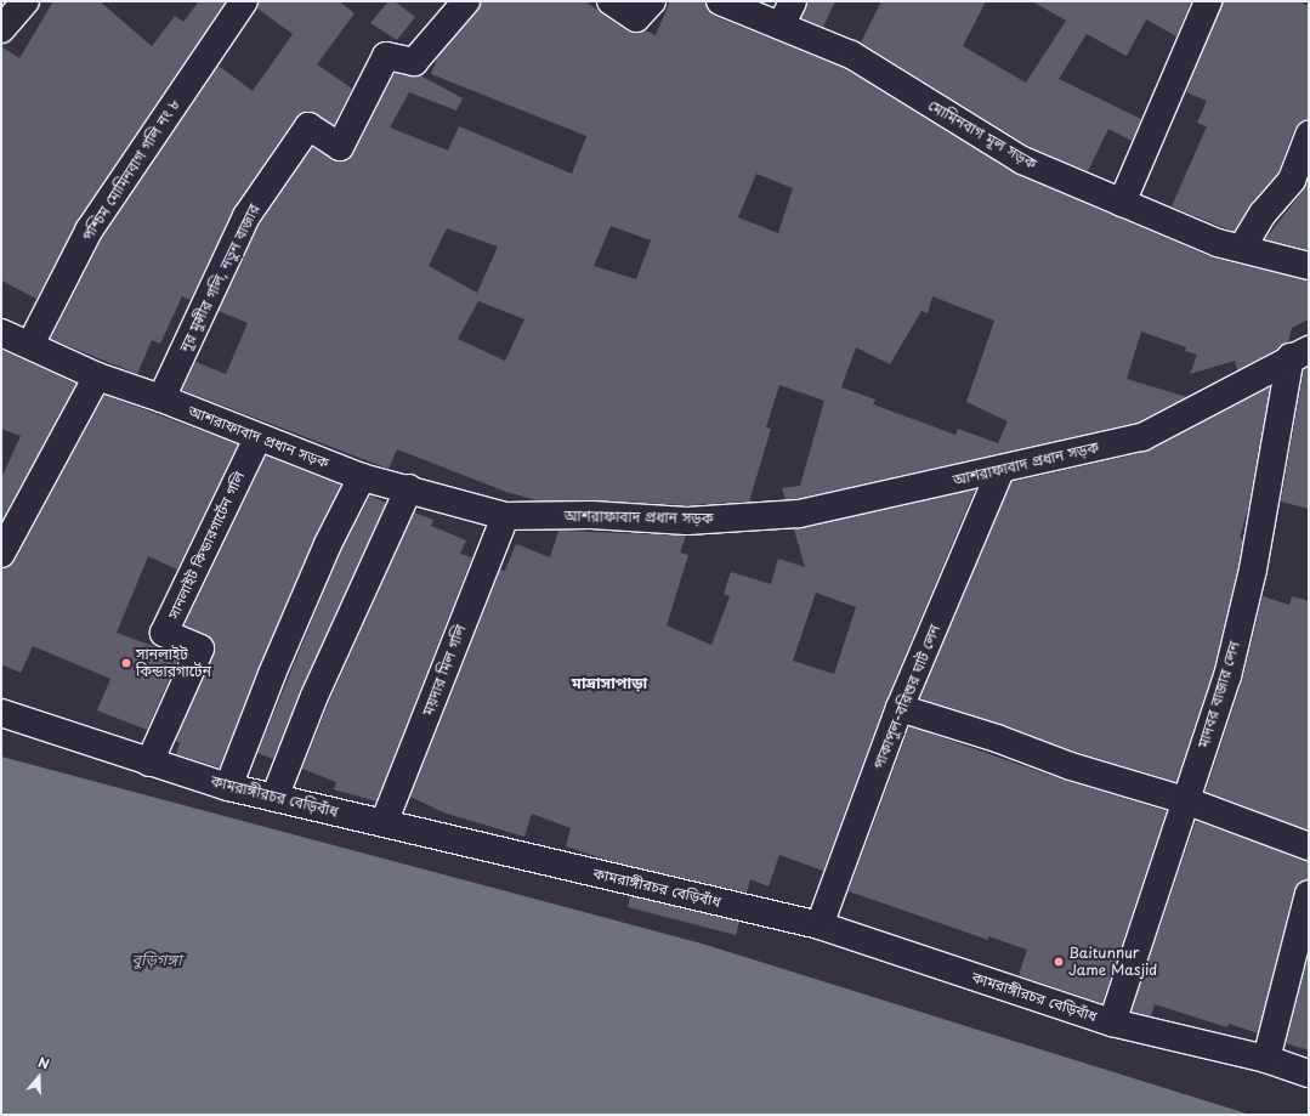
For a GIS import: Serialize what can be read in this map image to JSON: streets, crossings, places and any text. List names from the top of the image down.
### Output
{
  "streets": {
    "street": [
      "মোমিনবাগ মূল সড়ক",
      "পশ্চিম মোমিনবাগ গলি নং ৮",
      "নূর মুন্সীর গলি, নতুন বাজার",
      "আশরাফাবাদ প্রধান সড়ক",
      "সানলাইট কিন্ডারগার্টেন গলি",
      "ময়দার মিল গলি",
      "মাদবর বাজার লেন",
      "পাকাপুল-বরিশুর ঘাট লেন",
      "কামরাঙ্গীরচর বেড়িবাঁধ"
    ]
  },
  "crossings": [
    ["পশ্চিম মোমিনবাগ গলি নং ৮", "আশরাফাবাদ প্রধান সড়ক"],
    ["নূর মুন্সীর গলি, নতুন বাজার", "আশরাফাবাদ প্রধান সড়ক"],
    ["আশরাফাবাদ প্রধান সড়ক", "সানলাইট কিন্ডারগার্টেন গলি"],
    ["আশরাফাবাদ প্রধান সড়ক", "ময়দার মিল গলি"],
    ["আশরাফাবাদ প্রধান সড়ক", "মাদবর বাজার লেন"],
    ["আশরাফাবাদ প্রধান সড়ক", "পাকাপুল-বরিশুর ঘাট লেন"],
    ["সানলাইট কিন্ডারগার্টেন গলি", "কামরাঙ্গীরচর বেড়িবাঁধ"],
    ["ময়দার মিল গলি", "কামরাঙ্গীরচর বেড়িবাঁধ"],
    ["মাদবর বাজার লেন", "কামরাঙ্গীরচর বেড়িবাঁধ"],
    ["পাকাপুল-বরিশুর ঘাট লেন", "কামরাঙ্গীরচর বেড়িবাঁধ"]
  ],
  "districts": ["মাদ্রাসাপাড়া"],
  "water": ["বুড়িগঙ্গা"],
  "places": ["সানলাইট কিন্ডারগার্টেন", "Baitunnur Jame Masjid"],
  "north": "top"
}
